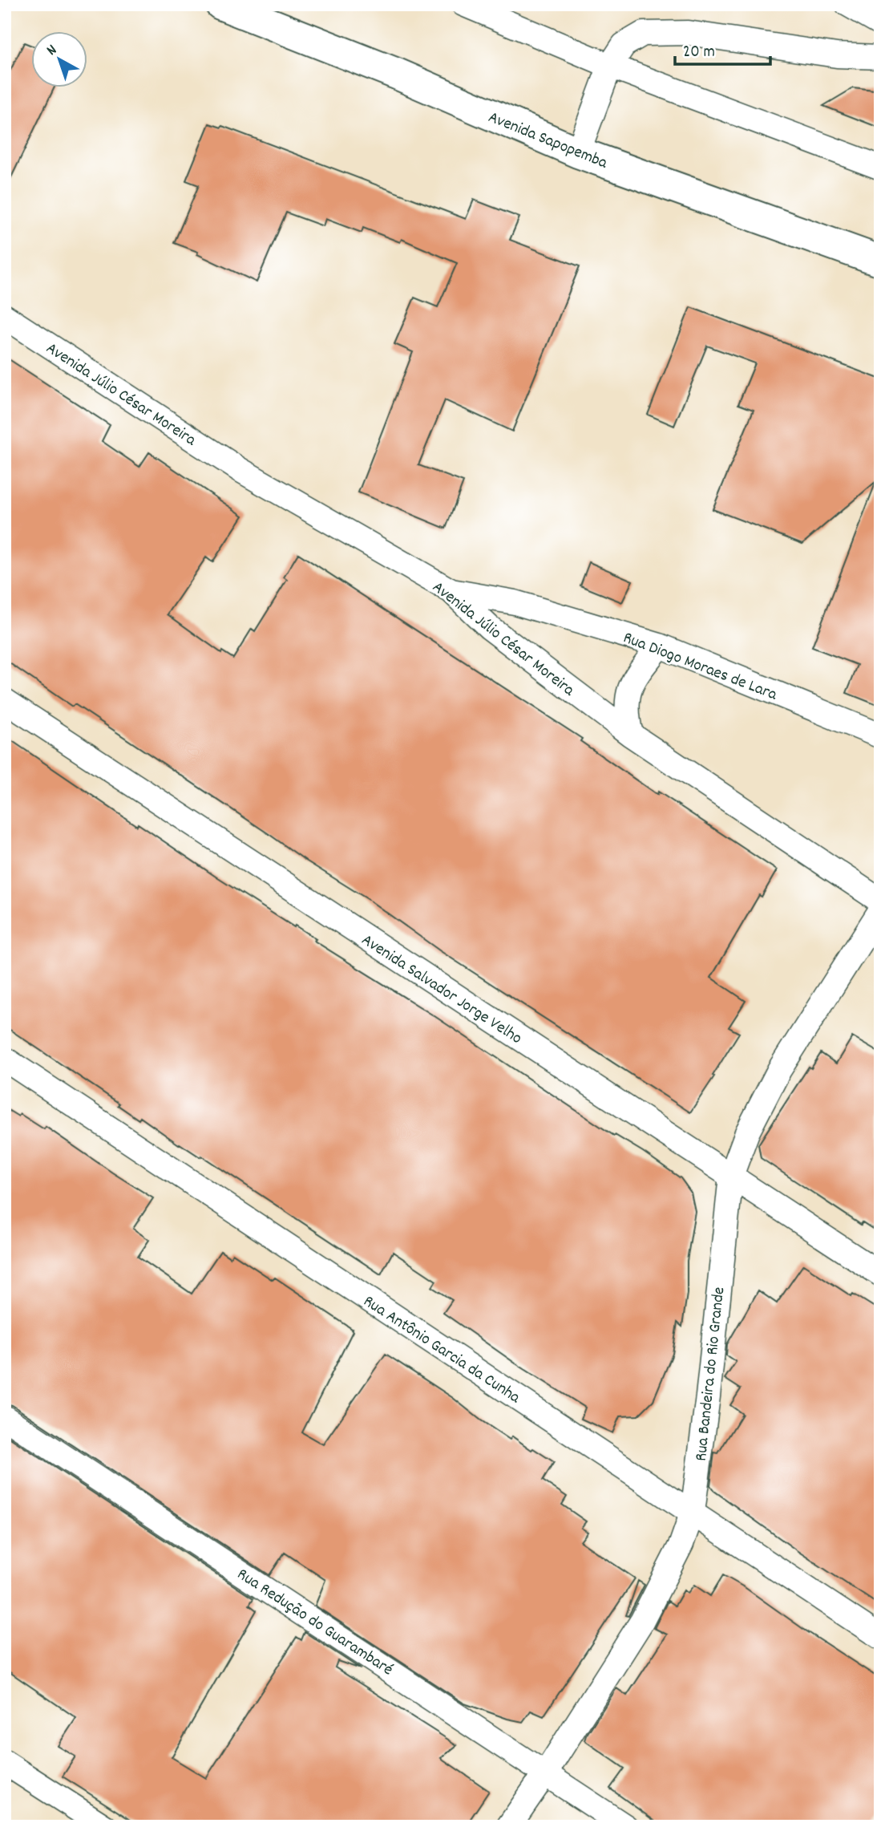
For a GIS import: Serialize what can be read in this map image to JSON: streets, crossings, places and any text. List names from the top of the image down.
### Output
{
  "streets": {
    "main road": ["Avenida Sapopemba"],
    "street": [
      "Avenida Júlio César Moreira",
      "Rua Diogo Moraes de Lara",
      "Avenida Salvador Jorge Velho",
      "Rua Antônio Garcia da Cunha",
      "Rua Bandeira do Rio Grande",
      "Rua Redução do Guarambaré"
    ]
  },
  "crossings": [
    ["Avenida Júlio César Moreira", "Rua Diogo Moraes de Lara"],
    ["Avenida Salvador Jorge Velho", "Rua Bandeira do Rio Grande"],
    ["Rua Antônio Garcia da Cunha", "Rua Bandeira do Rio Grande"],
    ["Rua Bandeira do Rio Grande", "Rua Redução do Guarambaré"]
  ],
  "scale_bar": "20 m",
  "north": "top left"
}
